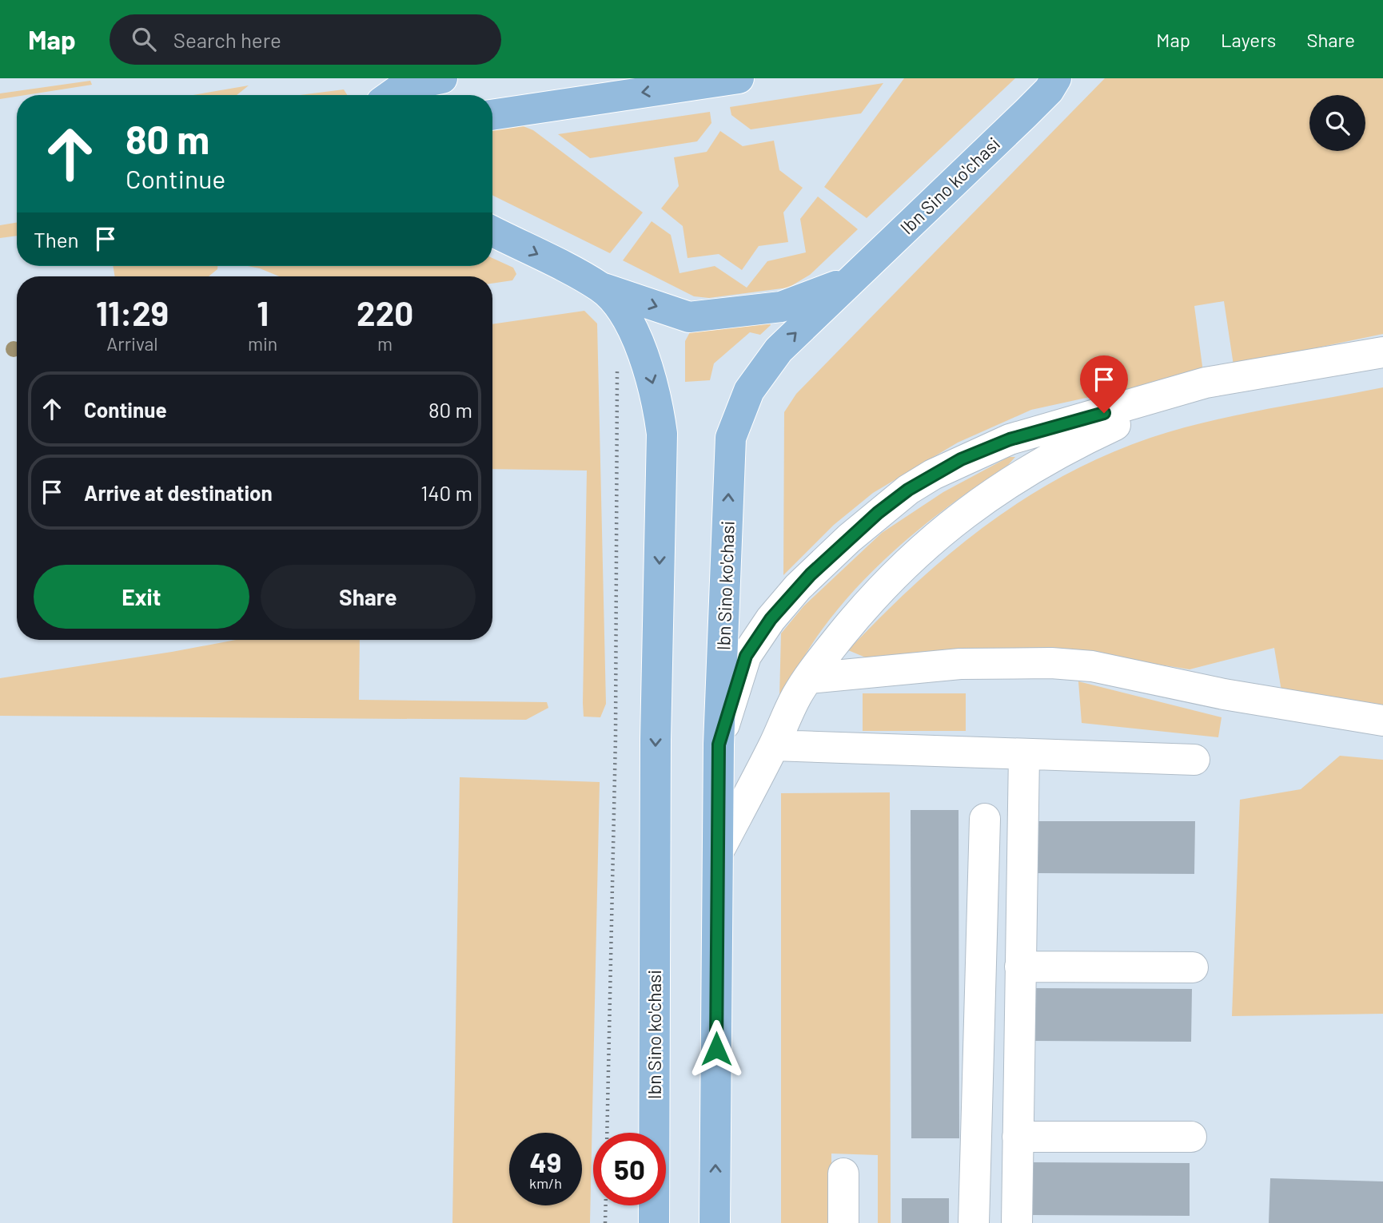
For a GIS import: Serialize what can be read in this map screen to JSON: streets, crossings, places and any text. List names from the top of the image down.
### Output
{
  "streets": {
    "main road": ["Ibn Sino ko'chasi"]
  },
  "page": {
    "header": "Map",
    "search": "Search here",
    "nav": ["Map", "Layers", "Share"],
    "turn": ["80 m", "Continue"],
    "then": "Then",
    "eta": [
      "11:29",
      "Arrival",
      "1",
      "min",
      "220",
      "m"
    ],
    "list": [
      {
        "name": "Continue",
        "value": "80 m"
      },
      {
        "name": "Arrive at destination",
        "value": "140 m"
      }
    ],
    "buttons": ["Exit", "Share"],
    "speed": "49 km/h",
    "limit": "50"
  }
}
